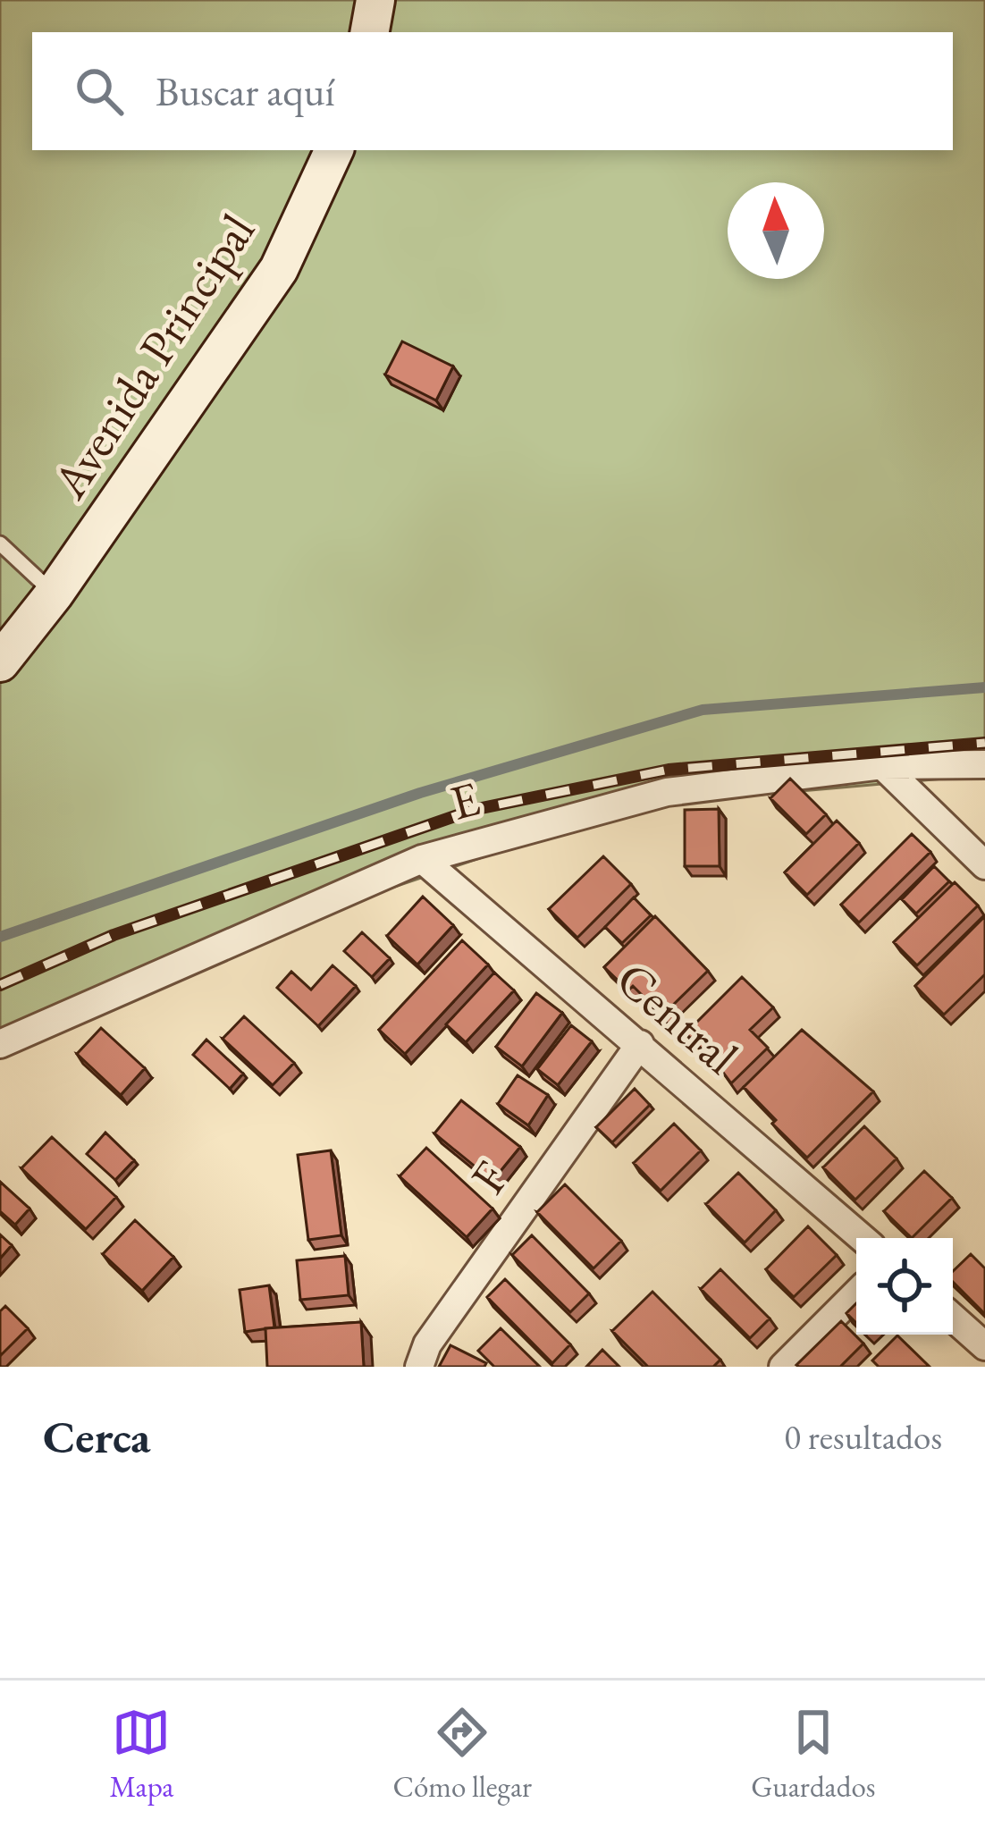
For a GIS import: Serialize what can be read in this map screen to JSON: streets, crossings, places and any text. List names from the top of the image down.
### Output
{
  "streets": {
    "main road": ["Avenida Principal"],
    "street": ["E", "Central", "F"]
  },
  "crossings": [
    ["E", "Central"],
    ["Central", "F"]
  ],
  "north": "top",
  "page": {
    "search": "Buscar aquí",
    "heading": ["Cerca", "0 resultados"],
    "nav": ["Mapa", "Cómo llegar", "Guardados"]
  }
}
